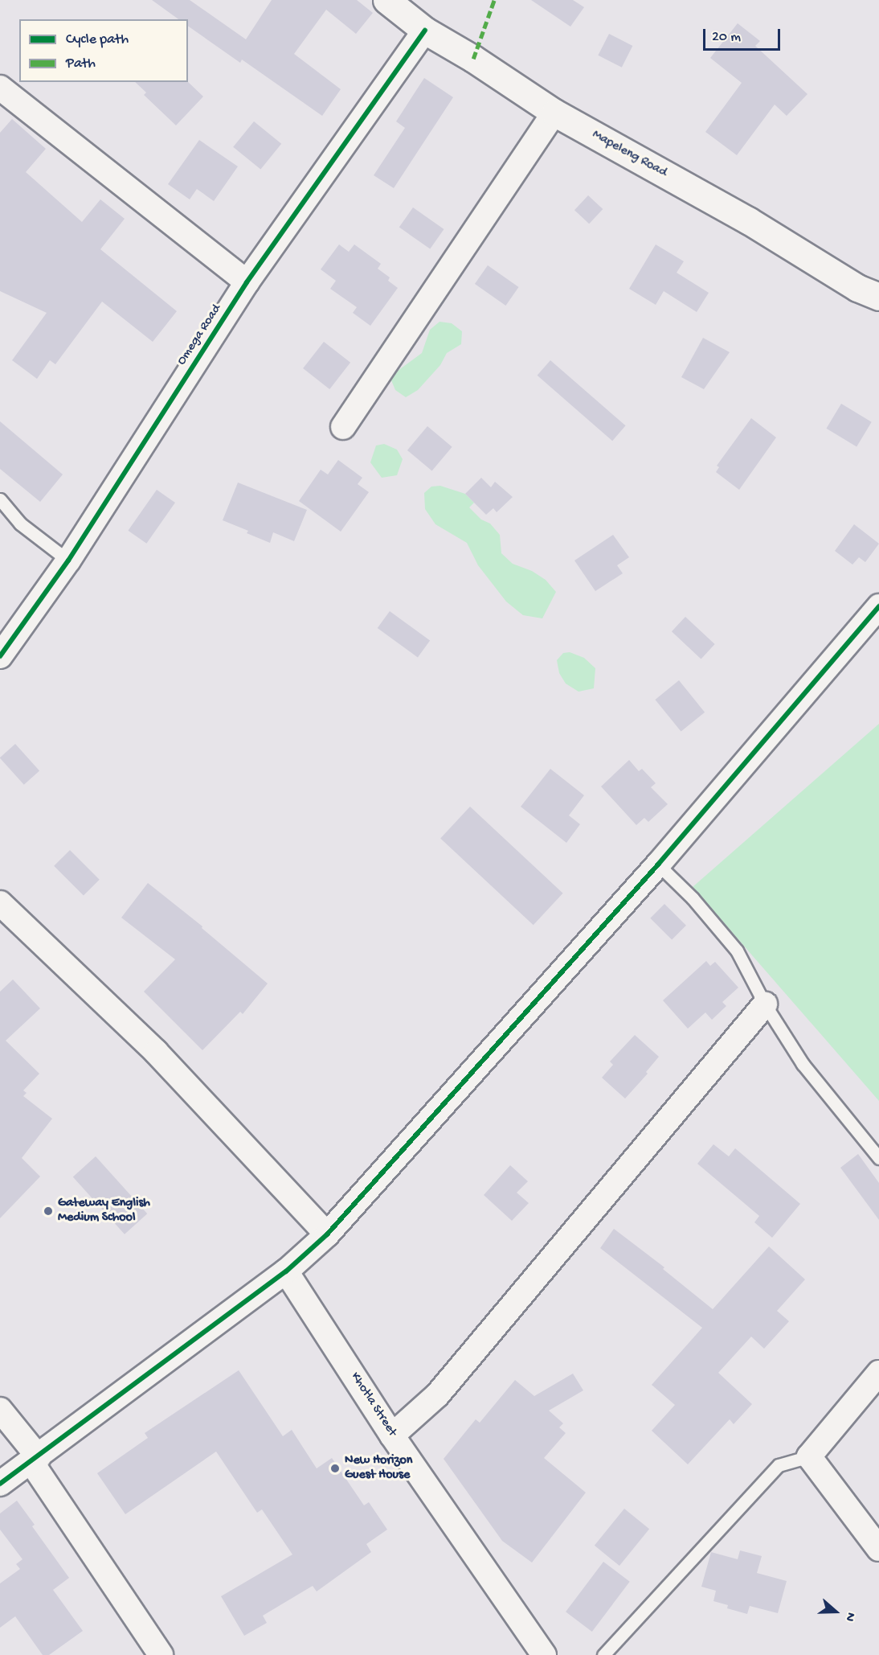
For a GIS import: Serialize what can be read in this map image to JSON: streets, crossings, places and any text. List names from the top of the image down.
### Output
{
  "streets": {
    "street": ["Mapeleng Road", "Omega Road", "Khotla Street"]
  },
  "crossings": [
    ["Mapeleng Road", "Omega Road"]
  ],
  "places": ["Gateway English Medium School", "New Horizon Guest House"],
  "legend": ["Cycle path", "Path"],
  "scale_bar": "20 m",
  "north": "right"
}
